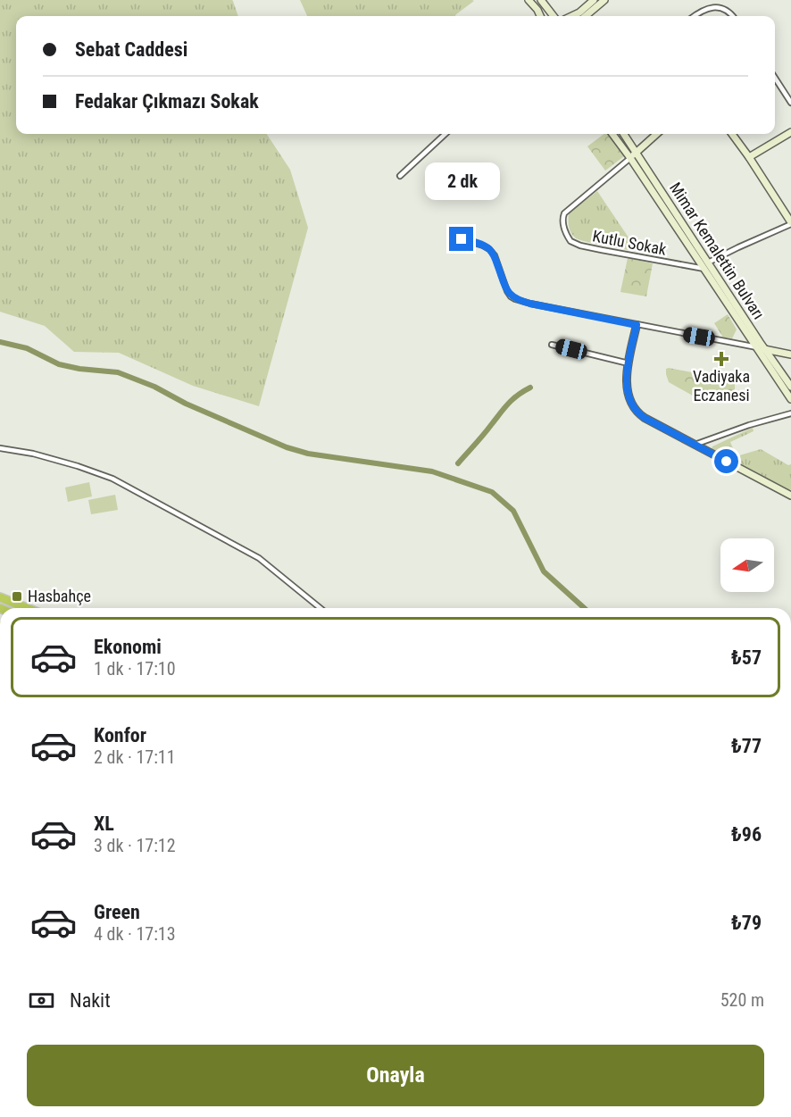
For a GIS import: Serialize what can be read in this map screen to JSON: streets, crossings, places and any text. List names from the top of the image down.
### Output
{
  "streets": {
    "main road": ["Mimar Kemalettin Bulvarı"],
    "street": ["Kutlu Sokak"]
  },
  "crossings": [
    ["Kutlu Sokak", "Mimar Kemalettin Bulvarı"]
  ],
  "places": {
    "health": ["Vadiyaka Eczanesi"],
    "transit": ["Hasbahçe"]
  },
  "north": "left",
  "page": {
    "banner": ["Sebat Caddesi", "Fedakar Çıkmazı Sokak"],
    "bubble": "2 dk",
    "list": [
      {
        "name": "Ekonomi",
        "note": "1 dk · 17:10",
        "value": "₺57"
      },
      {
        "name": "Konfor",
        "note": "2 dk · 17:11",
        "value": "₺77"
      },
      {
        "name": "XL",
        "note": "3 dk · 17:12",
        "value": "₺96"
      },
      {
        "name": "Green",
        "note": "4 dk · 17:13",
        "value": "₺79"
      }
    ],
    "pay": ["Nakit", "520 m"],
    "buttons": "Onayla"
  }
}
